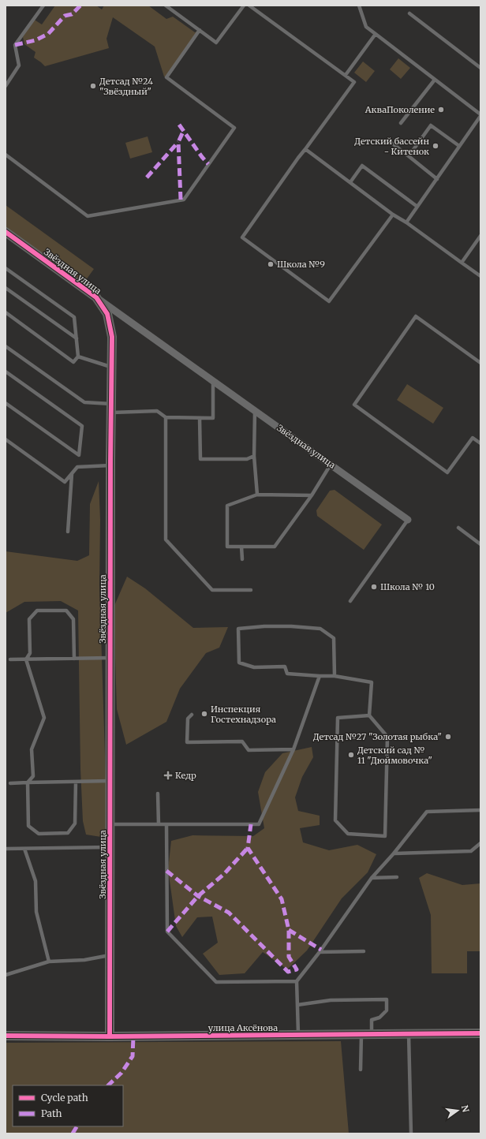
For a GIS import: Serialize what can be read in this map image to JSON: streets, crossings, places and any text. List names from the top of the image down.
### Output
{
  "streets": {
    "street": ["Звёздная улица", "улица Аксёнова"]
  },
  "crossings": [
    ["Звёздная улица", "улица Аксёнова"]
  ],
  "places": {
    "other": [
      "Детсад №24 \"Звёздный\"",
      "АкваПоколение",
      "Детский бассейн - Китенок",
      "Школа №9",
      "Школа № 10",
      "Инспекция Гостехнадзора",
      "Детсад №27 \"Золотая рыбка\"",
      "Детский сад № 11 \"Дюймовочка\""
    ],
    "health": ["Кедр"]
  },
  "legend": ["Cycle path", "Path"],
  "north": "right"
}
